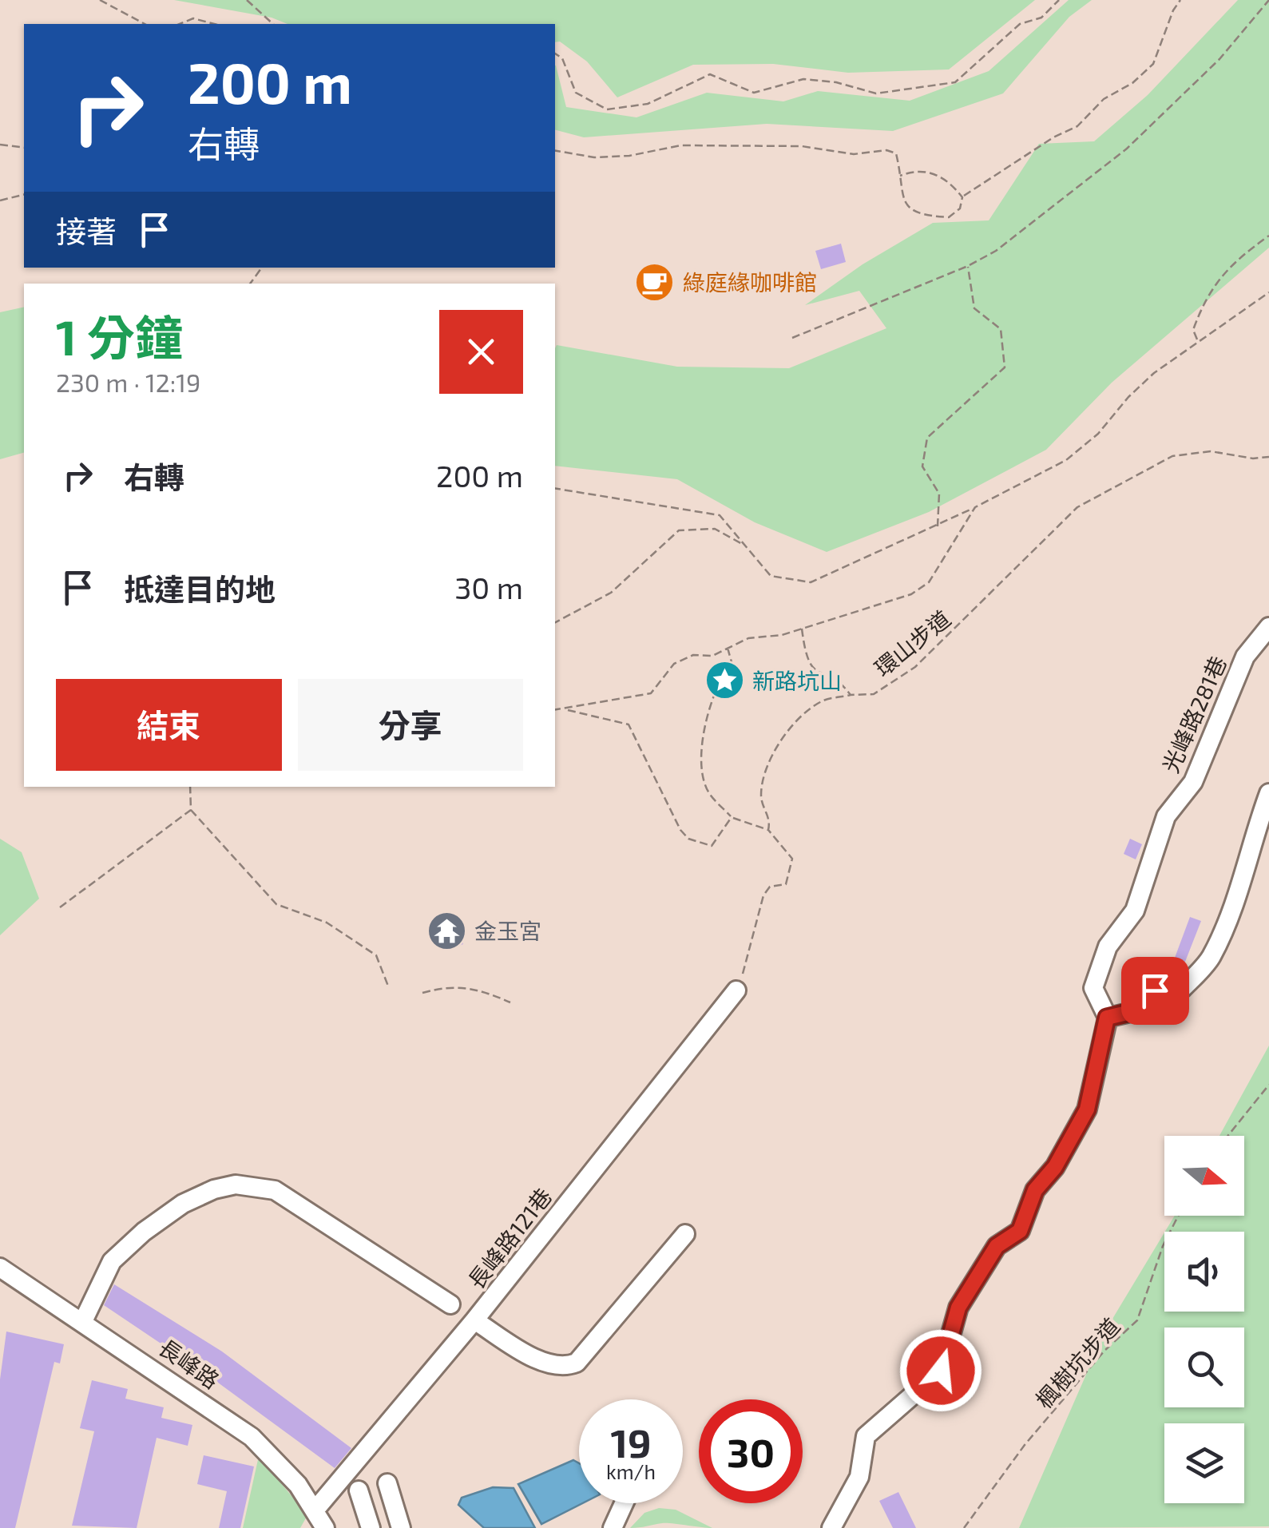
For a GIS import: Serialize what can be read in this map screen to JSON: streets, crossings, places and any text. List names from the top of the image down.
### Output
{
  "streets": {
    "street": ["光峰路281巷", "長峰路121巷", "長峰路"],
    "path": ["環山步道", "楓樹坑步道"]
  },
  "crossings": [
    ["長峰路121巷", "長峰路"]
  ],
  "places": {
    "cafe": ["綠庭緣咖啡館"],
    "place": ["新路坑山"],
    "temple": ["金玉宮"]
  },
  "north": "right",
  "page": {
    "turn": ["200 m", "右轉"],
    "then": "接著",
    "heading": ["1 分鐘", "230 m · 12:19"],
    "list": [
      {
        "name": "右轉",
        "value": "200 m"
      },
      {
        "name": "抵達目的地",
        "value": "30 m"
      }
    ],
    "buttons": ["結束", "分享"],
    "speed": "19 km/h",
    "limit": "30"
  }
}
